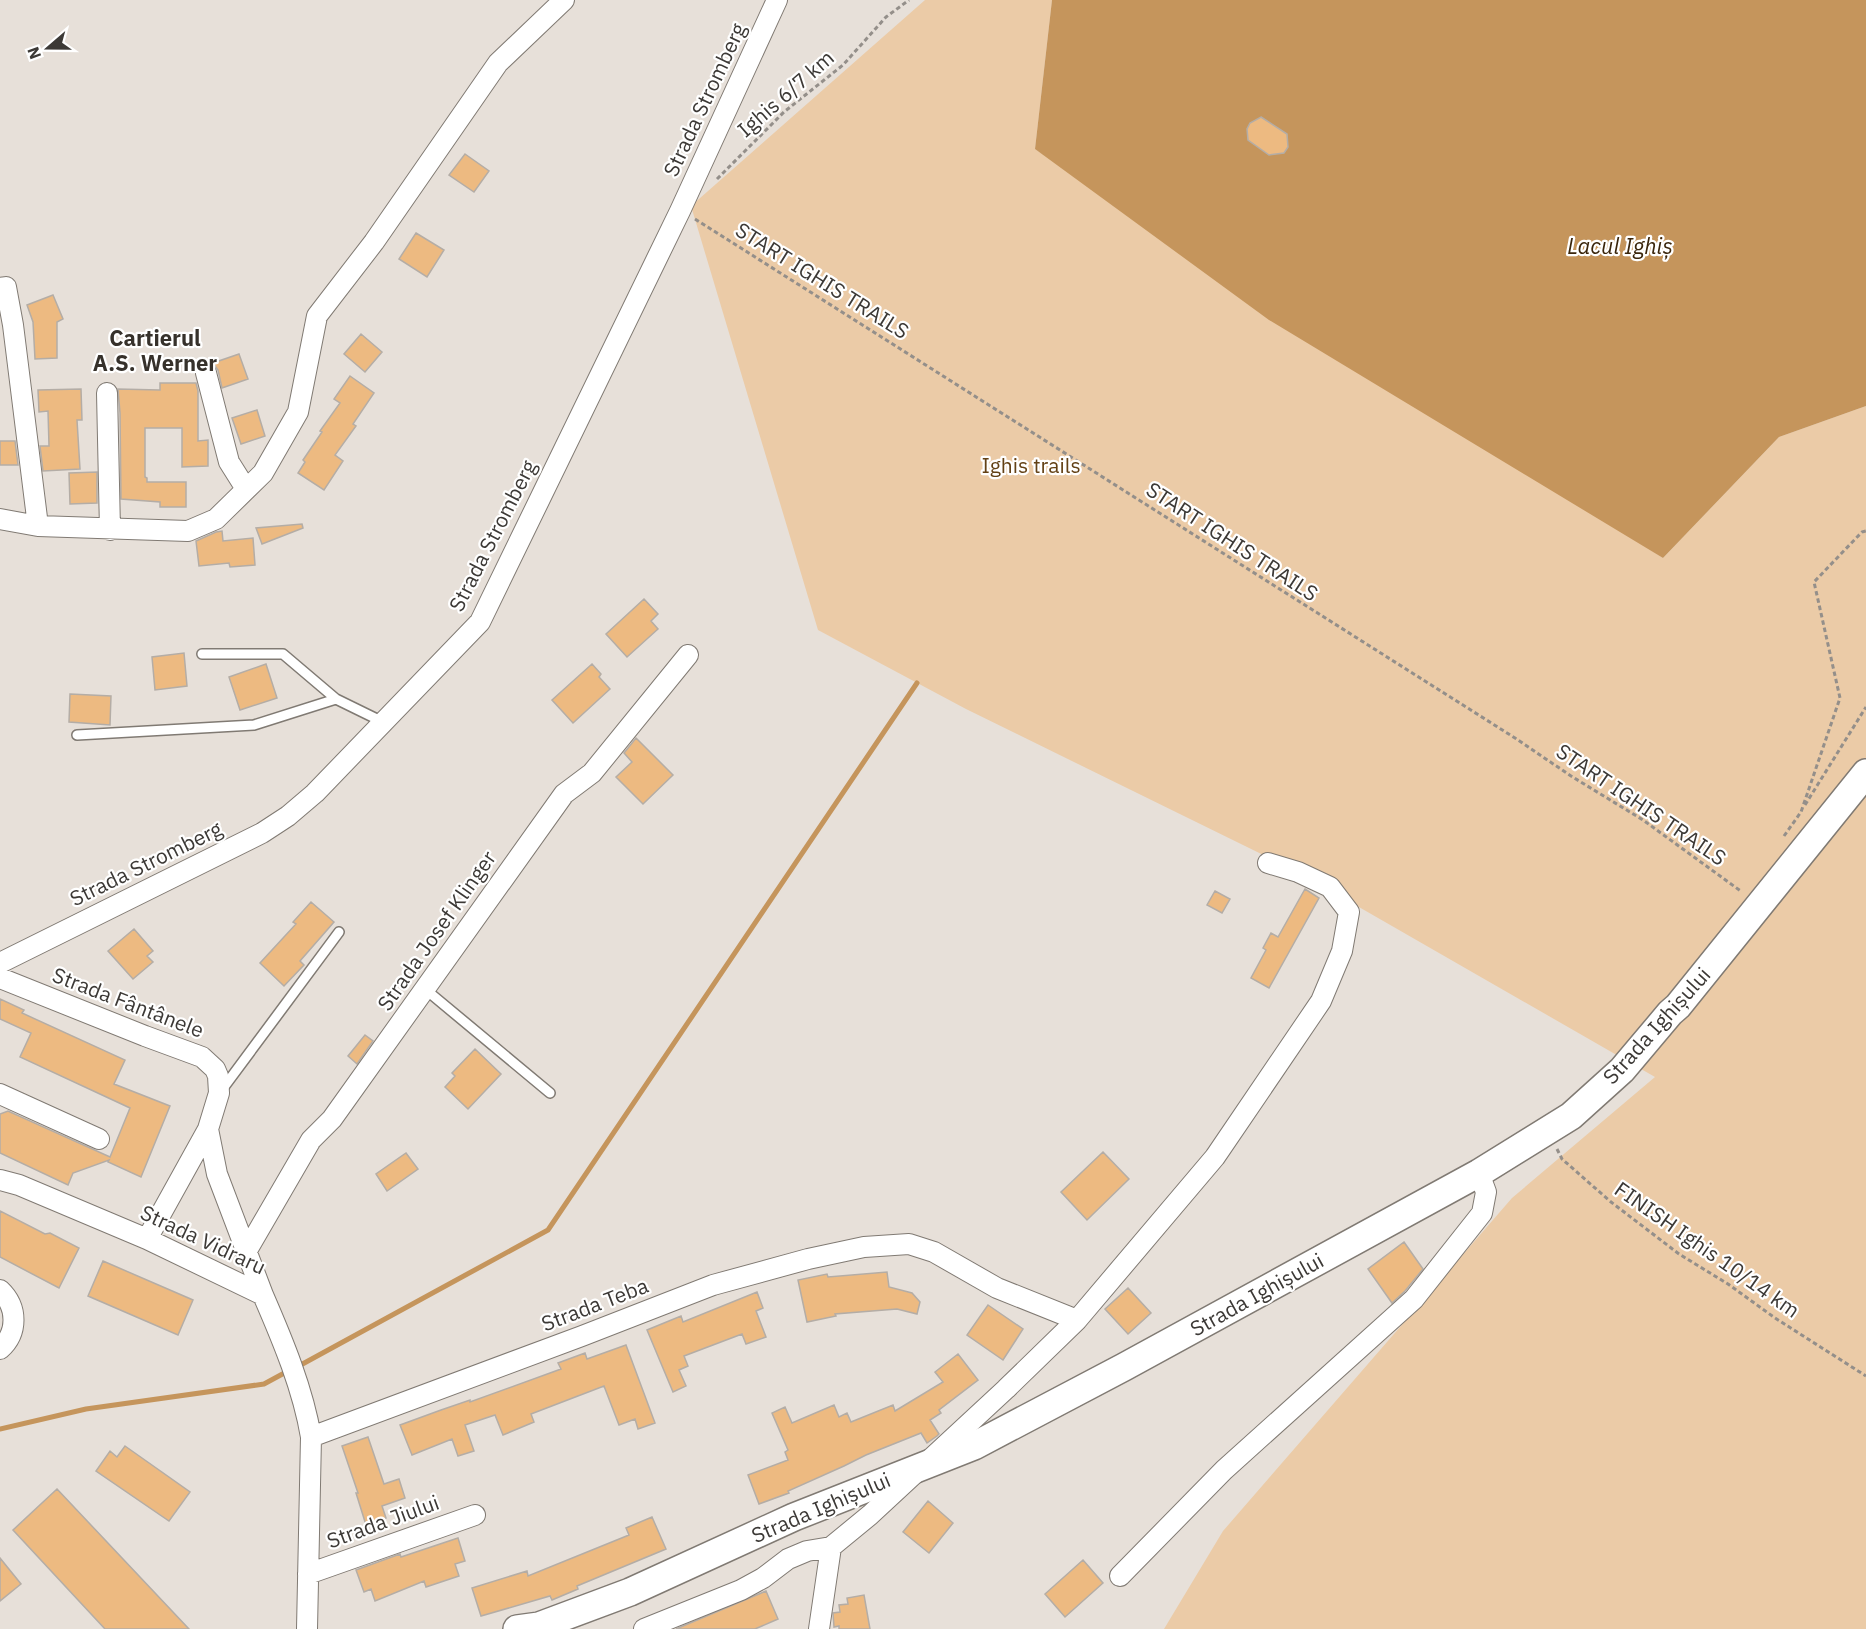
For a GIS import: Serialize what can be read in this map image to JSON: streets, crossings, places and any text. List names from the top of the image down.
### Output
{
  "streets": {
    "street": [
      "Strada Stromberg",
      "Strada Josef Klinger",
      "Strada Fântânele",
      "Strada Ighișului",
      "Strada Vidraru",
      "Strada Teba",
      "Strada Jiului"
    ],
    "path": ["Ighis 6/7 km", "START IGHIS TRAILS", "FINISH Ighis 10/14 km"]
  },
  "crossings": [
    ["START IGHIS TRAILS", "Strada Ighișului"],
    ["Strada Ighișului", "FINISH Ighis 10/14 km"],
    ["Strada Vidraru", "Strada Teba"]
  ],
  "districts": ["Cartierul A.S. Werner"],
  "water": ["Lacul Ighiș"],
  "parks": ["Ighis trails"],
  "north": "left"
}
